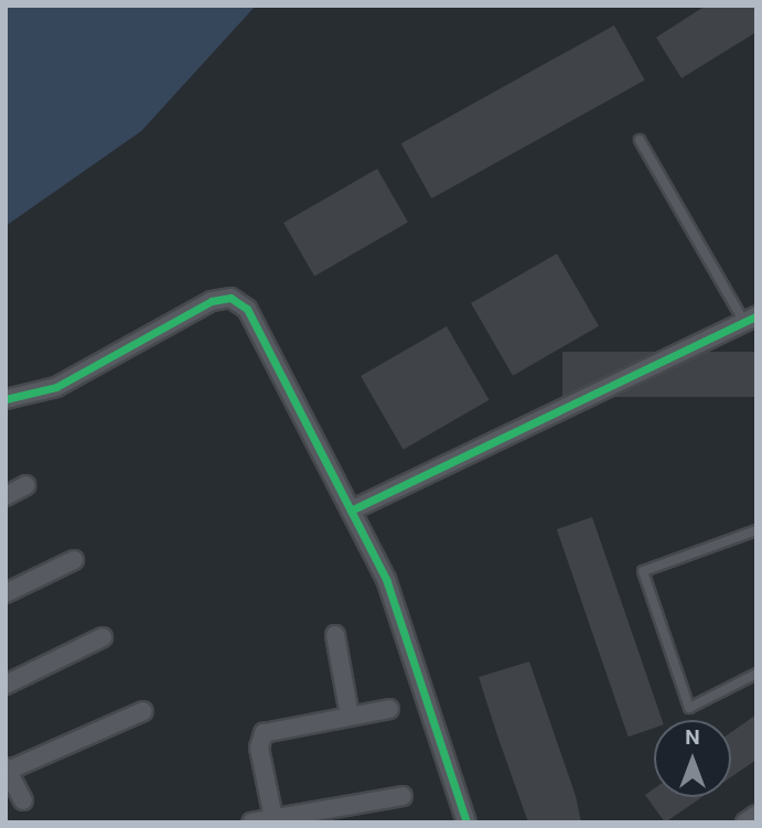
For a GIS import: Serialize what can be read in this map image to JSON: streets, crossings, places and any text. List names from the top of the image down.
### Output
{
  "north": "top"
}
